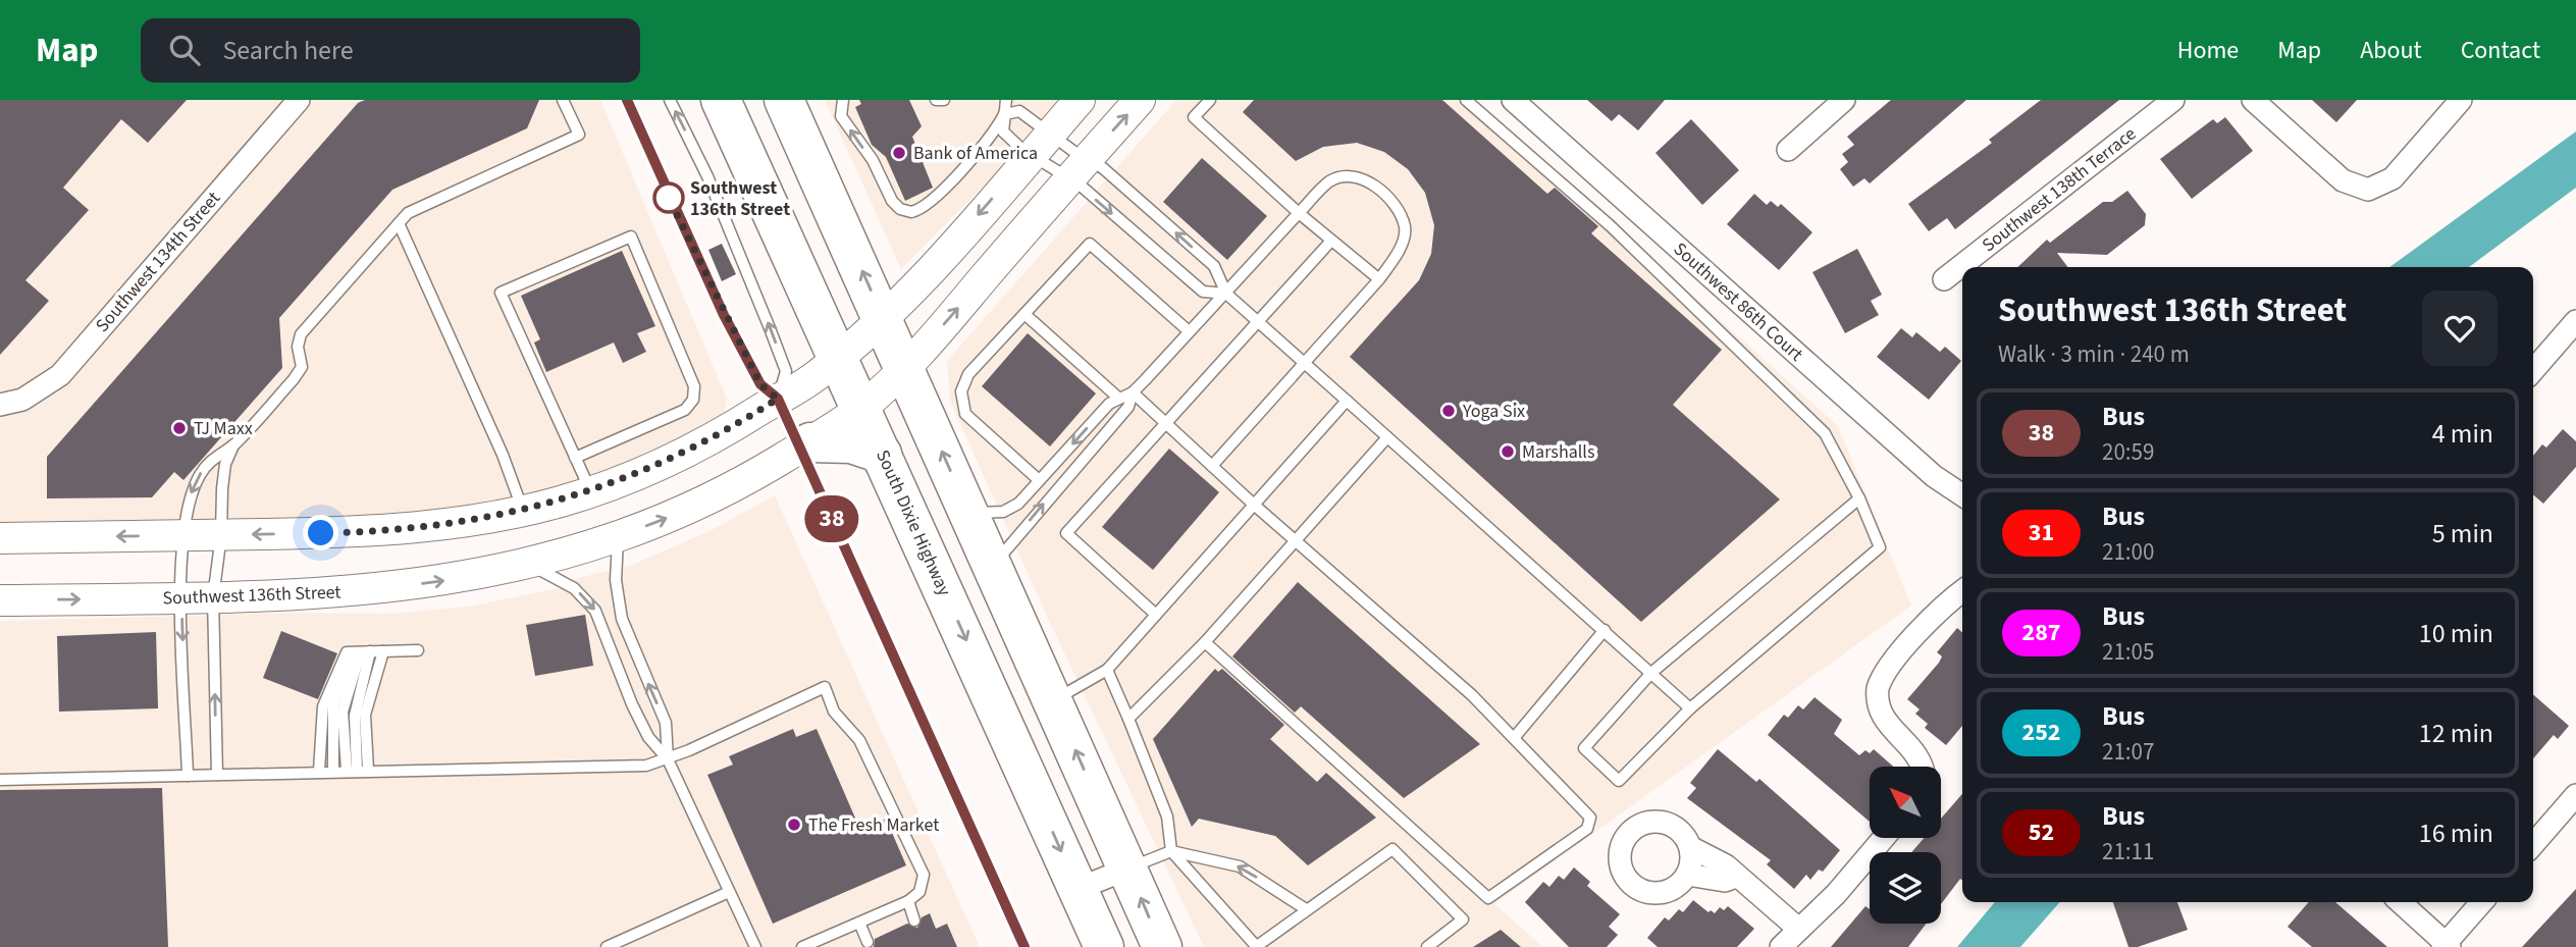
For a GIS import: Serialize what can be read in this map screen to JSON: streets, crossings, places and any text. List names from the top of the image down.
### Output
{
  "streets": {
    "highway": ["South Dixie Highway"],
    "street": [
      "Southwest 138th Terrace",
      "Southwest 134th Street",
      "Southwest 86th Court",
      "Southwest 136th Street"
    ]
  },
  "crossings": [
    ["South Dixie Highway", "Southwest 136th Street"]
  ],
  "places": [
    "Bank of America",
    "Southwest 136th Street",
    "Yoga Six",
    "TJ Maxx",
    "Marshalls",
    "The Fresh Market"
  ],
  "lines": ["bus line 38"],
  "north": "top left",
  "page": {
    "header": "Map",
    "search": "Search here",
    "nav": [
      "Home",
      "Map",
      "About",
      "Contact"
    ],
    "on_map": "38",
    "heading": ["Southwest 136th Street", "Walk · 3 min · 240 m"],
    "list": [
      {
        "mark": "38",
        "name": "Bus",
        "note": "20:59",
        "value": "4 min"
      },
      {
        "mark": "31",
        "name": "Bus",
        "note": "21:00",
        "value": "5 min"
      },
      {
        "mark": "287",
        "name": "Bus",
        "note": "21:05",
        "value": "10 min"
      },
      {
        "mark": "252",
        "name": "Bus",
        "note": "21:07",
        "value": "12 min"
      },
      {
        "mark": "52",
        "name": "Bus",
        "note": "21:11",
        "value": "16 min"
      }
    ]
  }
}
